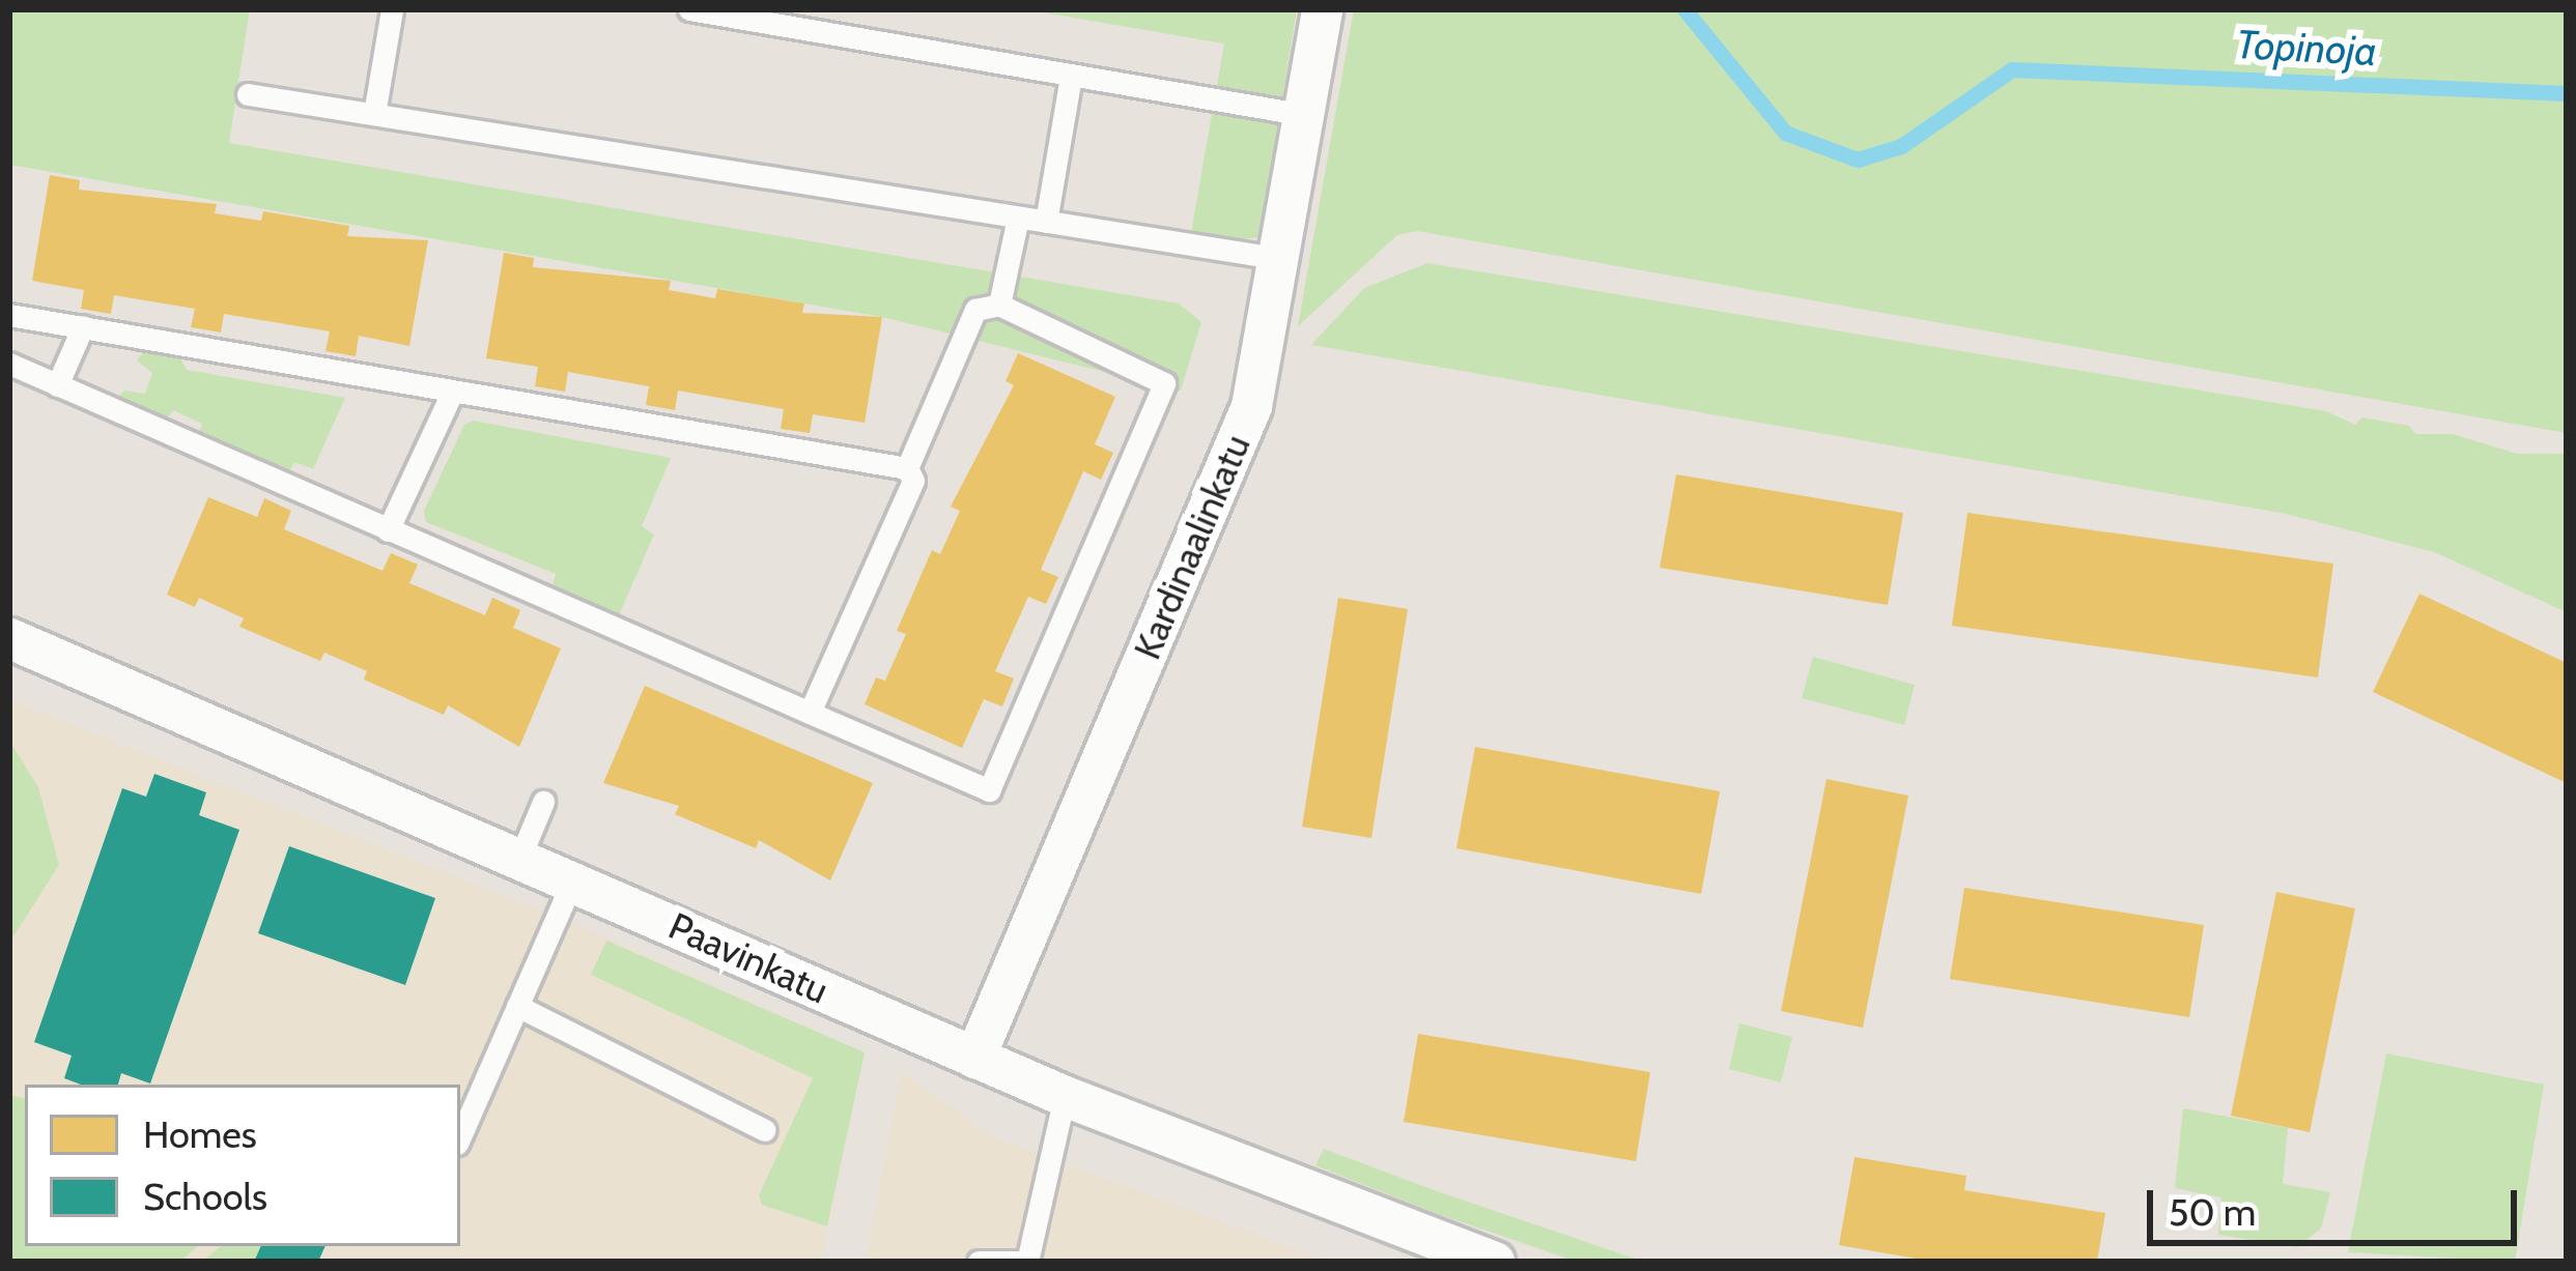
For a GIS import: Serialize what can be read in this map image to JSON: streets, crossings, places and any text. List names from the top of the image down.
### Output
{
  "streets": {
    "street": ["Kardinaalinkatu", "Paavinkatu"]
  },
  "crossings": [
    ["Kardinaalinkatu", "Paavinkatu"]
  ],
  "water": ["Topinoja"],
  "legend": ["Homes", "Schools"],
  "scale_bar": "50 m"
}
